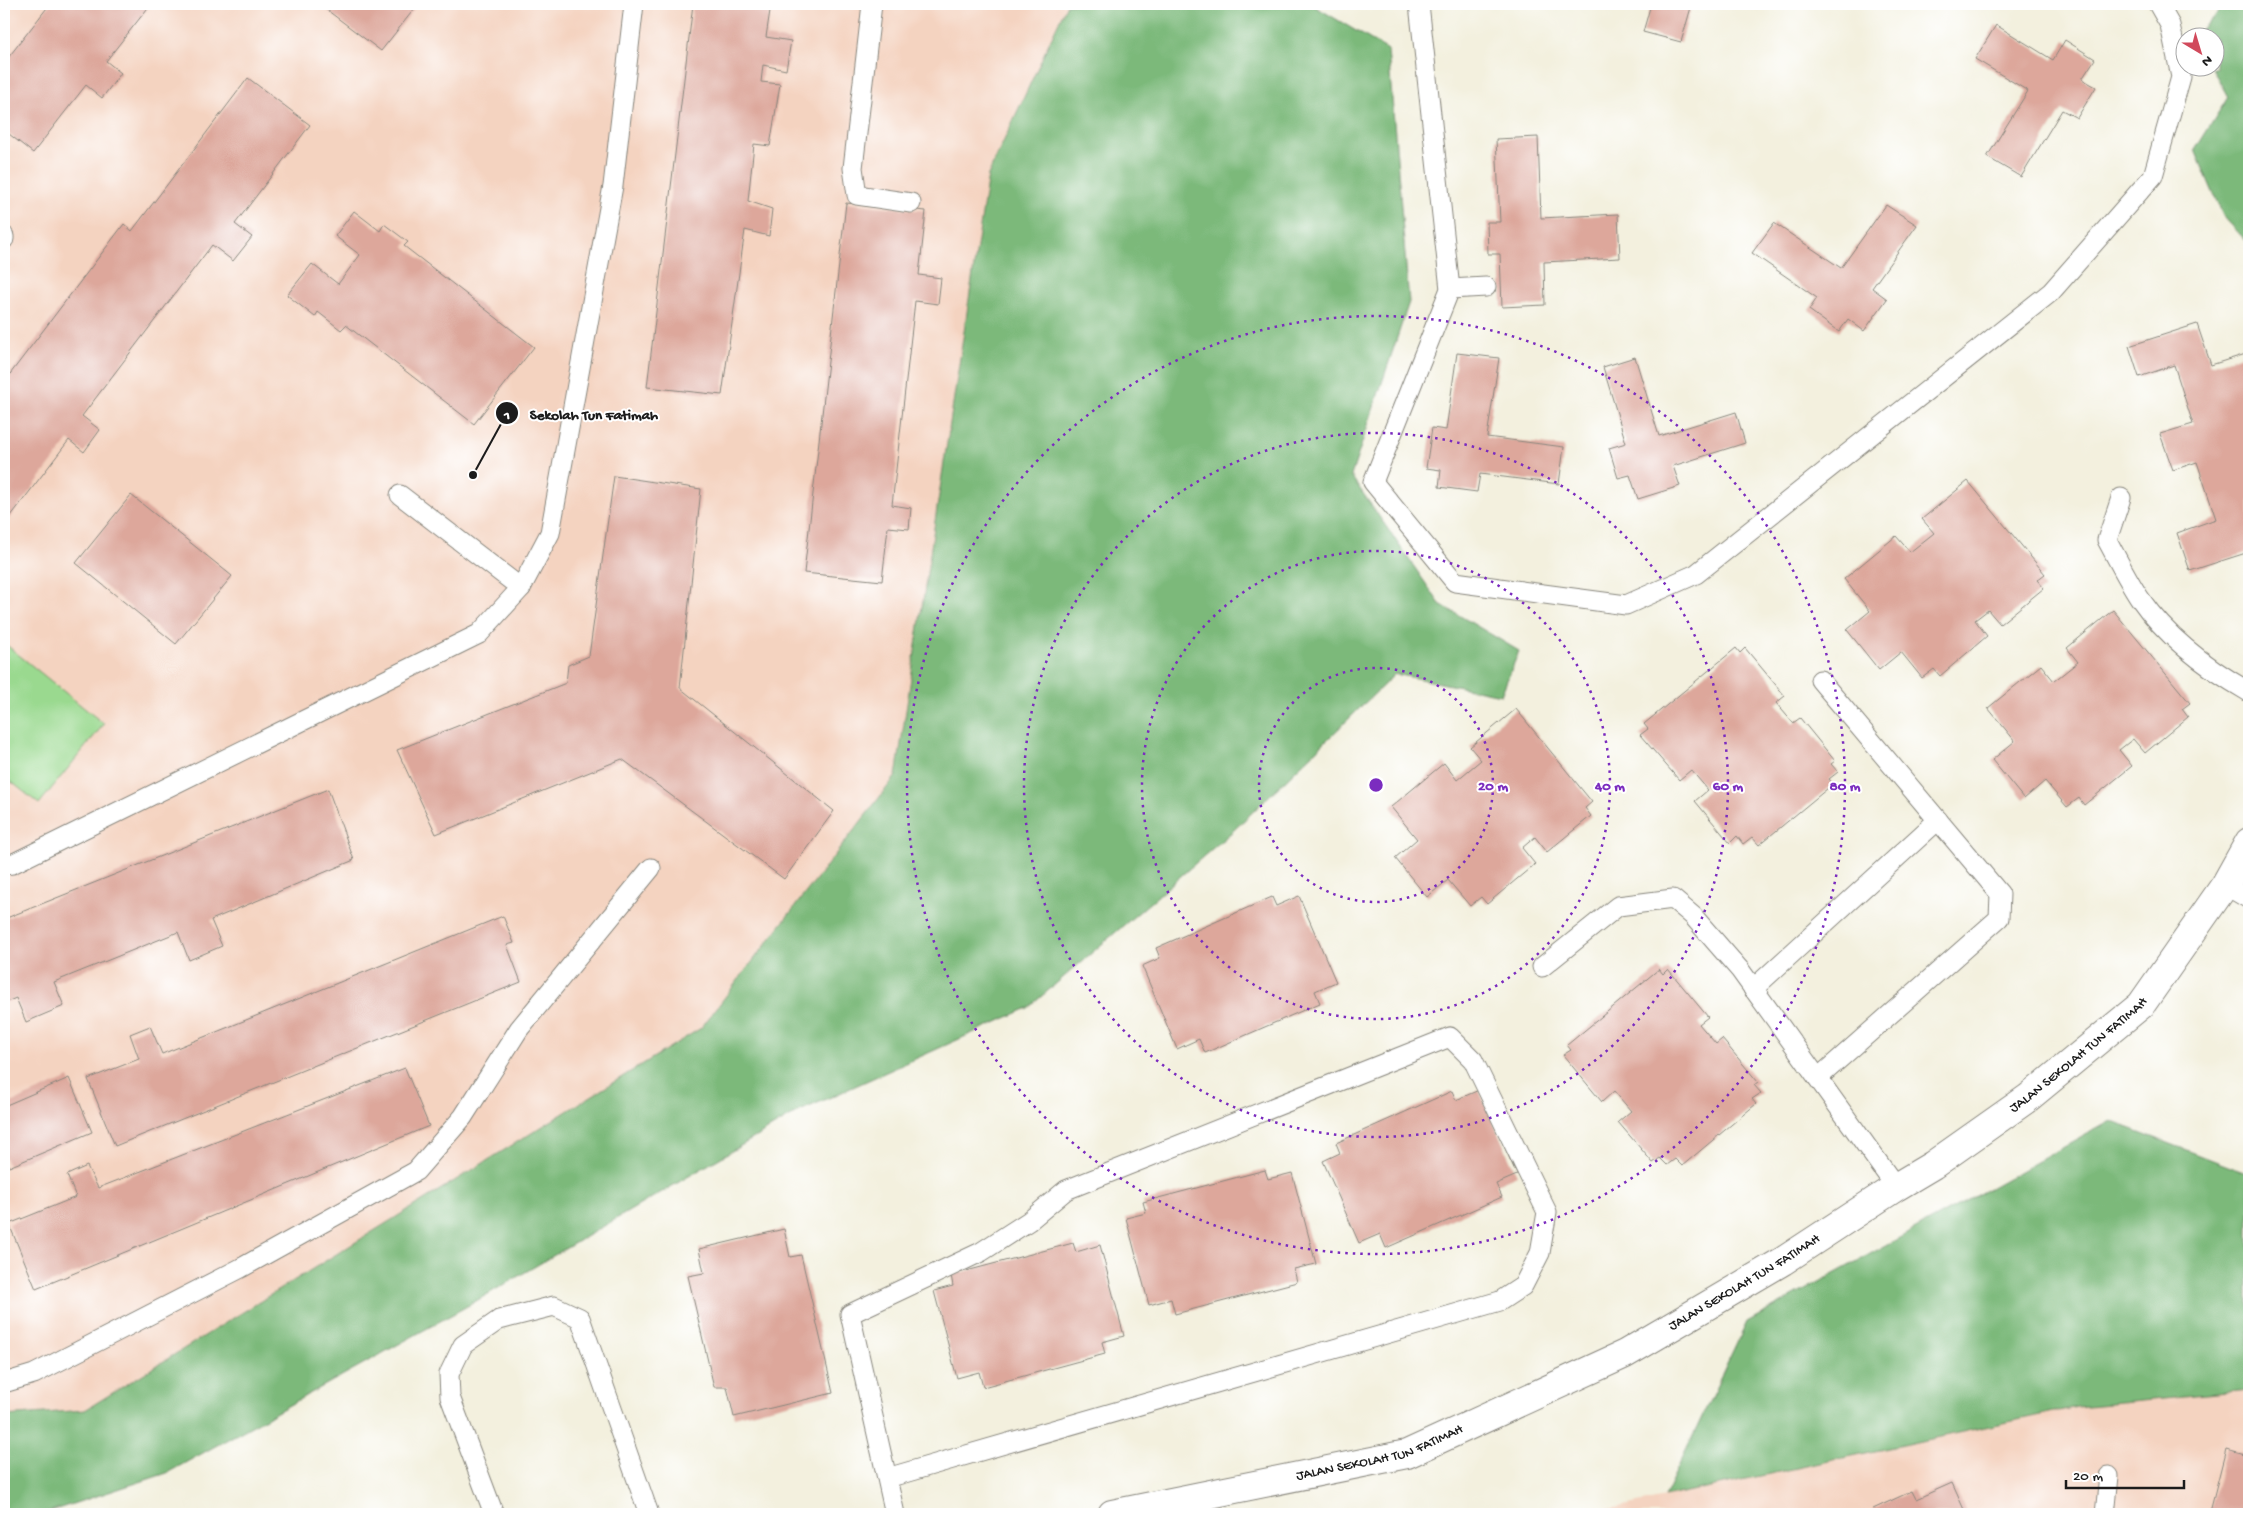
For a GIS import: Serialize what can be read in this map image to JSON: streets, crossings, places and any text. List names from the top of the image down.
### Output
{
  "streets": {
    "street": ["JALAN SEKOLAH TUN FATIMAH"]
  },
  "places": ["Sekolah Tun Fatimah"],
  "scale_bar": "20 m",
  "north": "bottom right",
  "rings": [
    "20 m",
    "40 m",
    "60 m",
    "80 m"
  ]
}
